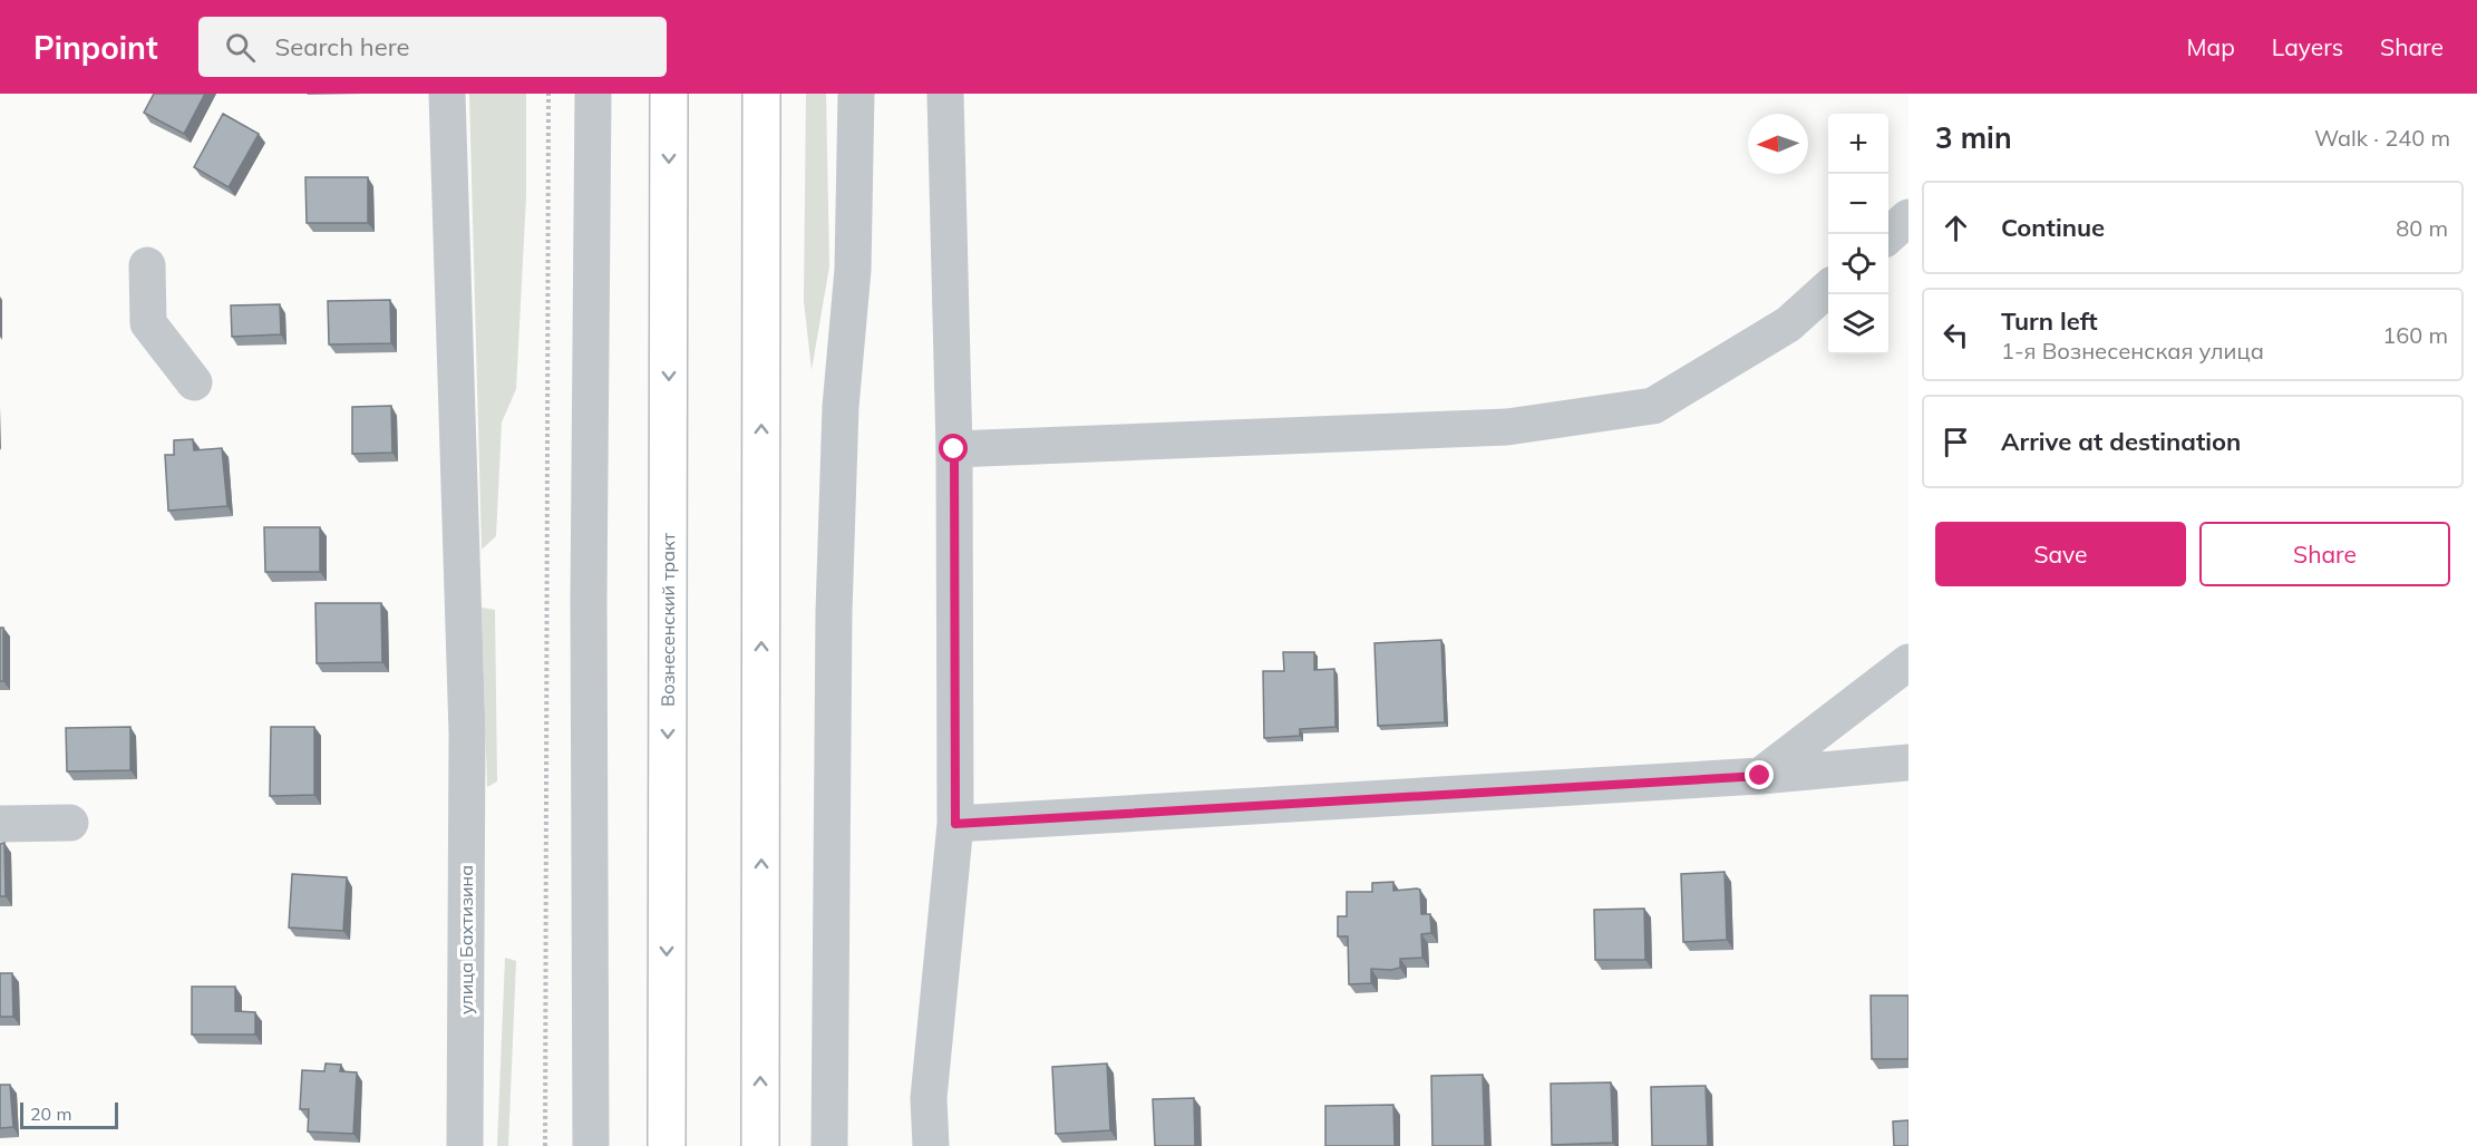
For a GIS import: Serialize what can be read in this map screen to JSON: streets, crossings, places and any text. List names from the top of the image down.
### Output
{
  "streets": {
    "main road": ["Вознесенский тракт"],
    "street": ["улица Бахтизина"]
  },
  "scale_bar": "20 m",
  "north": "left",
  "page": {
    "header": "Pinpoint",
    "search": "Search here",
    "nav": ["Map", "Layers", "Share"],
    "heading": ["3 min", "Walk · 240 m"],
    "map_buttons": ["+", "−"],
    "list": [
      ["Continue", "80 m"],
      ["Turn left", "1-я Вознесенская улица", "160 m"],
      "Arrive at destination"
    ],
    "buttons": ["Save", "Share"],
    "scale": "20 m"
  }
}
